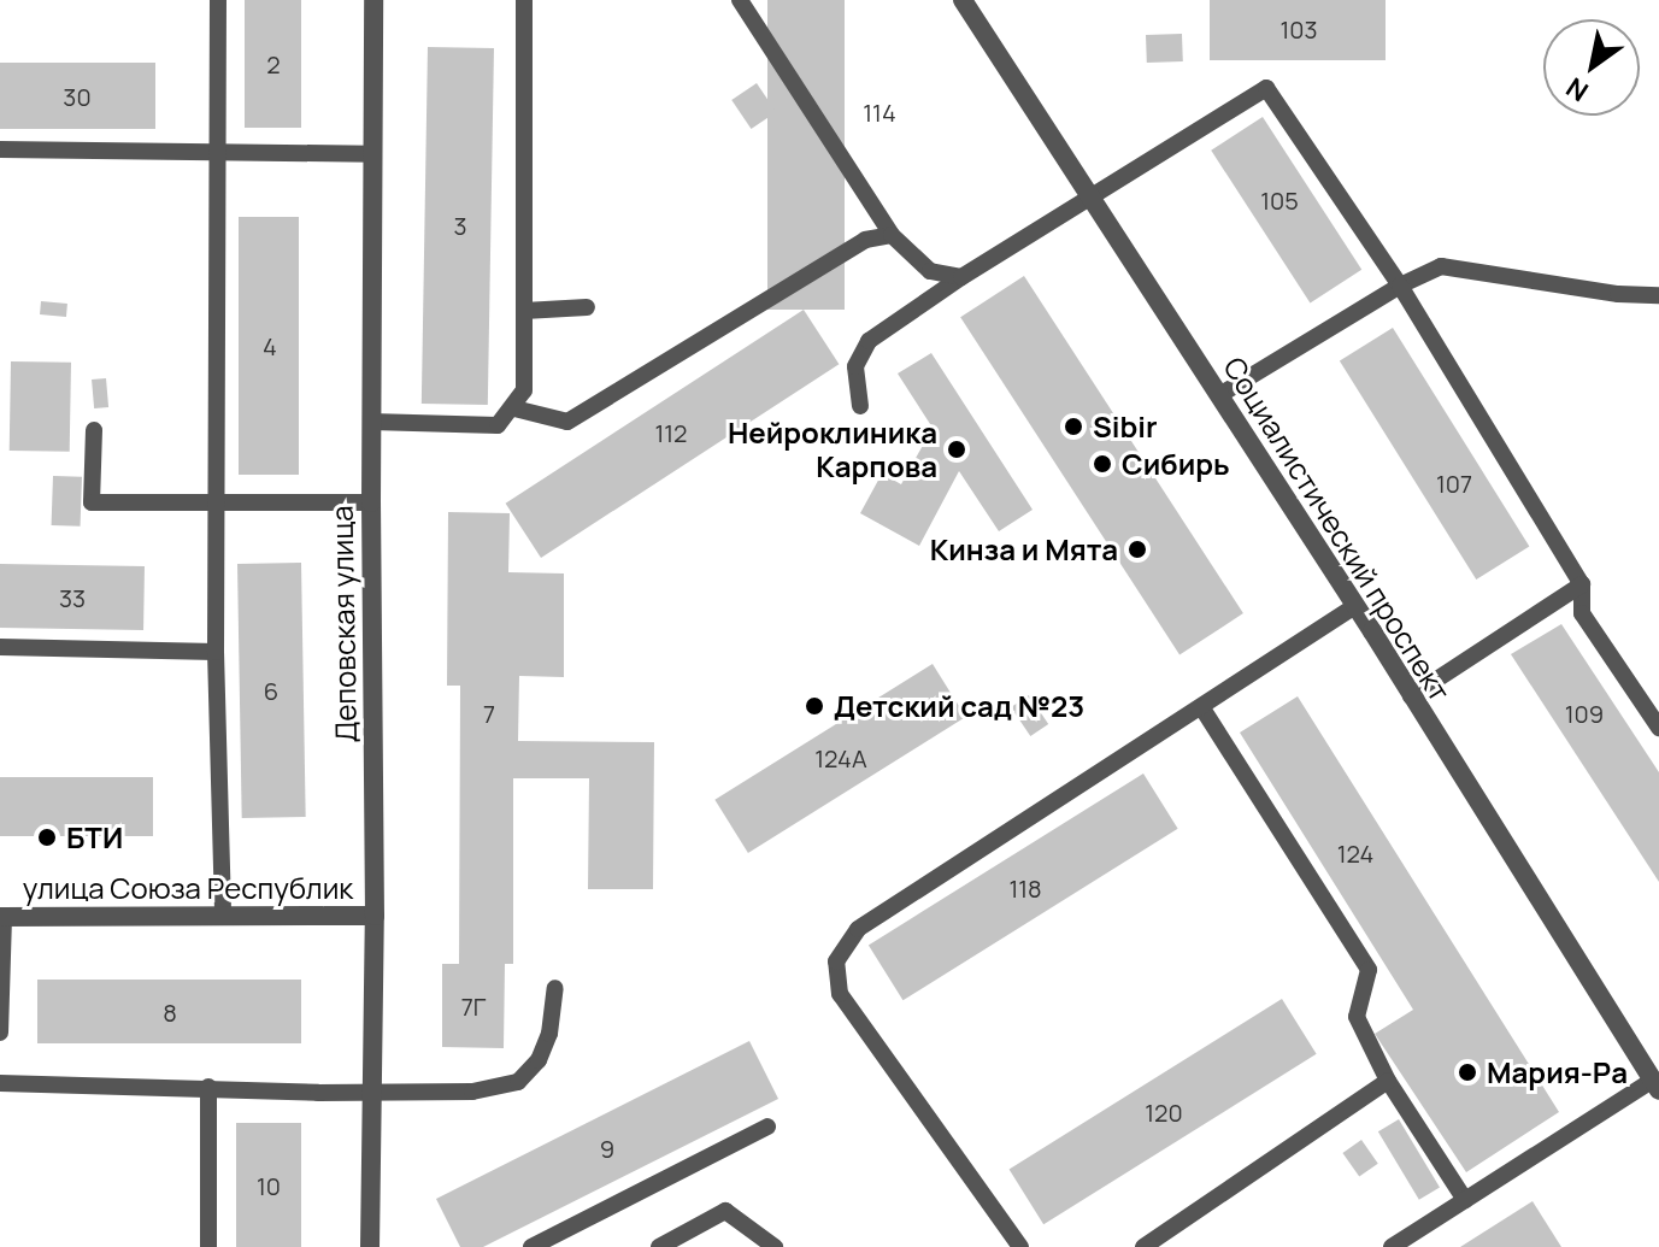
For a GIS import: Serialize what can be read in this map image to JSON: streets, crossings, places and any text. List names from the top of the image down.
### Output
{
  "streets": {
    "street": ["Социалистический проспект", "Деповская улица", "улица Союза Республик"]
  },
  "crossings": [
    ["Деповская улица", "улица Союза Республик"]
  ],
  "places": [
    "Sibir",
    "Нейроклиника Карпова",
    "Сибирь",
    "Кинза и Мята",
    "Детский сад №23",
    "БТИ",
    "Мария-Ра"
  ],
  "house_numbers": [
    "103",
    "2",
    "30",
    "114",
    "105",
    "3",
    "4",
    "112",
    "107",
    "33",
    "6",
    "7",
    "109",
    "124А",
    "124",
    "118",
    "7Г",
    "8",
    "120",
    "9",
    "10"
  ],
  "north": "bottom left"
}
